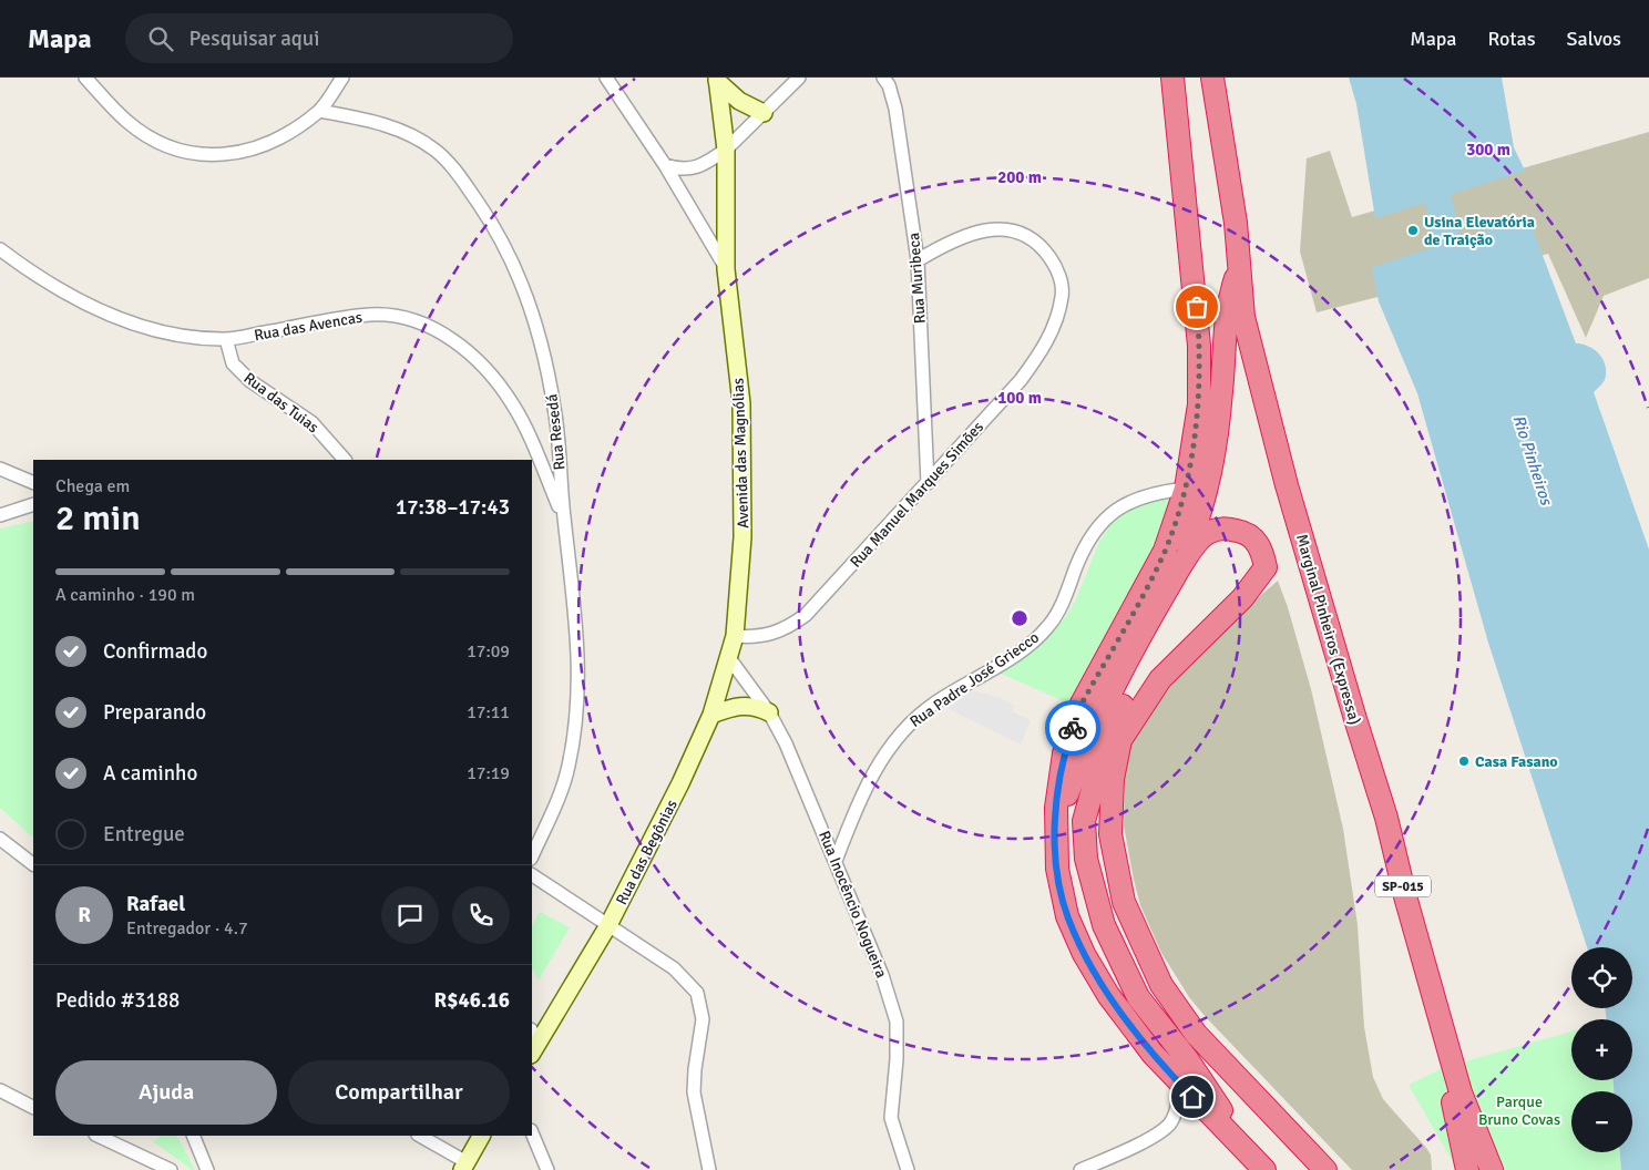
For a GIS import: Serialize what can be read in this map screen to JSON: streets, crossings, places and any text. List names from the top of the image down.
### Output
{
  "streets": {
    "highway": ["Marginal Pinheiros (Expressa)", "SP-015"],
    "main road": ["Avenida das Magnólias", "Rua das Begônias"],
    "street": [
      "Rua Muribeca",
      "Rua das Avencas",
      "Rua das Tuias",
      "Rua Resedá",
      "Rua Manuel Marques Simões",
      "Rua Padre José Griecco",
      "Rua Inocêncio Nogueira"
    ]
  },
  "crossings": [
    ["Rua Muribeca", "Rua Manuel Marques Simões"],
    ["Rua das Avencas", "Rua das Tuias"],
    ["Rua das Avencas", "Rua Resedá"],
    ["Avenida das Magnólias", "Rua Manuel Marques Simões"],
    ["Avenida das Magnólias", "Rua das Begônias"],
    ["Rua Manuel Marques Simões", "Rua das Begônias"],
    ["Rua Padre José Griecco", "Rua Inocêncio Nogueira"],
    ["Rua das Begônias", "Rua Inocêncio Nogueira"]
  ],
  "water": ["Rio Pinheiros"],
  "parks": ["Parque Bruno Covas"],
  "places": ["Usina Elevatória de Traição", "Casa Fasano"],
  "page": {
    "header": "Mapa",
    "search": "Pesquisar aqui",
    "nav": ["Mapa", "Rotas", "Salvos"],
    "heading": ["2 min", "Chega em", "17:38–17:43"],
    "panel": [
      "Rafael",
      "Entregador · 4.7",
      "Pedido #3188",
      "R$46.16"
    ],
    "bar": "A caminho · 190 m",
    "list": [
      ["Confirmado", "17:09"],
      ["Preparando", "17:11"],
      ["A caminho", "17:19"],
      "Entregue"
    ],
    "round": "R",
    "map_buttons": ["+", "−"],
    "buttons": ["Ajuda", "Compartilhar"]
  },
  "rings": ["300 m", "200 m", "100 m"]
}
